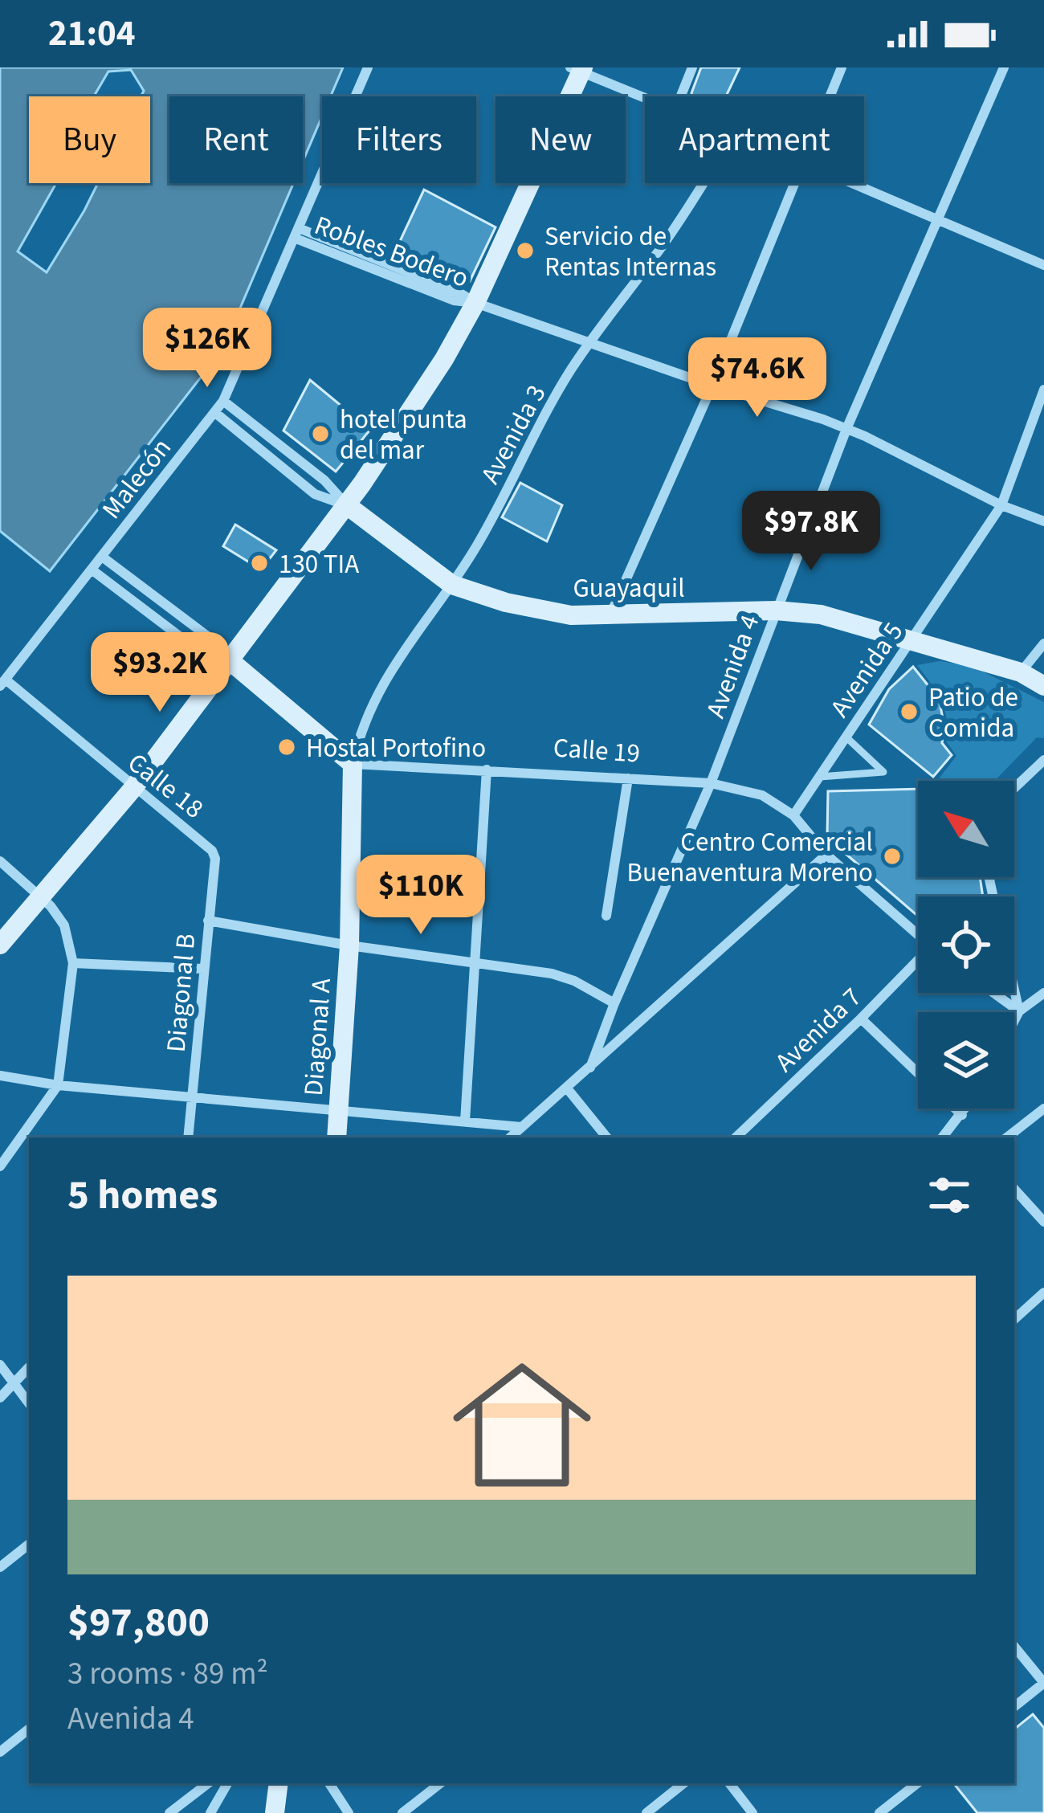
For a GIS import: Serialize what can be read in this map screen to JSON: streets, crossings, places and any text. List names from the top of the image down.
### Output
{
  "streets": {
    "street": [
      "Robles Bodero",
      "Avenida 3",
      "Malecón",
      "Guayaquil",
      "Avenida 4",
      "Avenida 5",
      "Calle 19",
      "Calle 18",
      "Diagonal B",
      "Avenida 7",
      "Diagonal A"
    ]
  },
  "crossings": [
    ["Robles Bodero", "Avenida 3"],
    ["Robles Bodero", "Malecón"],
    ["Robles Bodero", "Avenida 4"],
    ["Robles Bodero", "Avenida 5"],
    ["Avenida 3", "Guayaquil"],
    ["Avenida 3", "Calle 19"],
    ["Avenida 3", "Diagonal A"],
    ["Malecón", "Guayaquil"],
    ["Malecón", "Calle 18"],
    ["Guayaquil", "Avenida 4"],
    ["Guayaquil", "Avenida 5"],
    ["Avenida 4", "Calle 19"],
    ["Avenida 5", "Calle 19"],
    ["Calle 19", "Diagonal A"],
    ["Calle 18", "Diagonal B"]
  ],
  "places": [
    "Servicio de Rentas Internas",
    "hotel punta del mar",
    "130 TIA",
    "Patio de Comida",
    "Hostal Portofino",
    "Centro Comercial Buenaventura Moreno"
  ],
  "north": "top left",
  "page": {
    "status": "21:04",
    "chip": [
      "Buy",
      "Rent",
      "Filters",
      "New",
      "Apartment"
    ],
    "price": [
      "$126K",
      "$74.6K",
      "$97.8K",
      "$93.2K",
      "$110K"
    ],
    "heading": "5 homes",
    "list": [
      {
        "name": "$97,800",
        "note": "3 rooms · 89 m² · Avenida 4"
      }
    ]
  }
}
